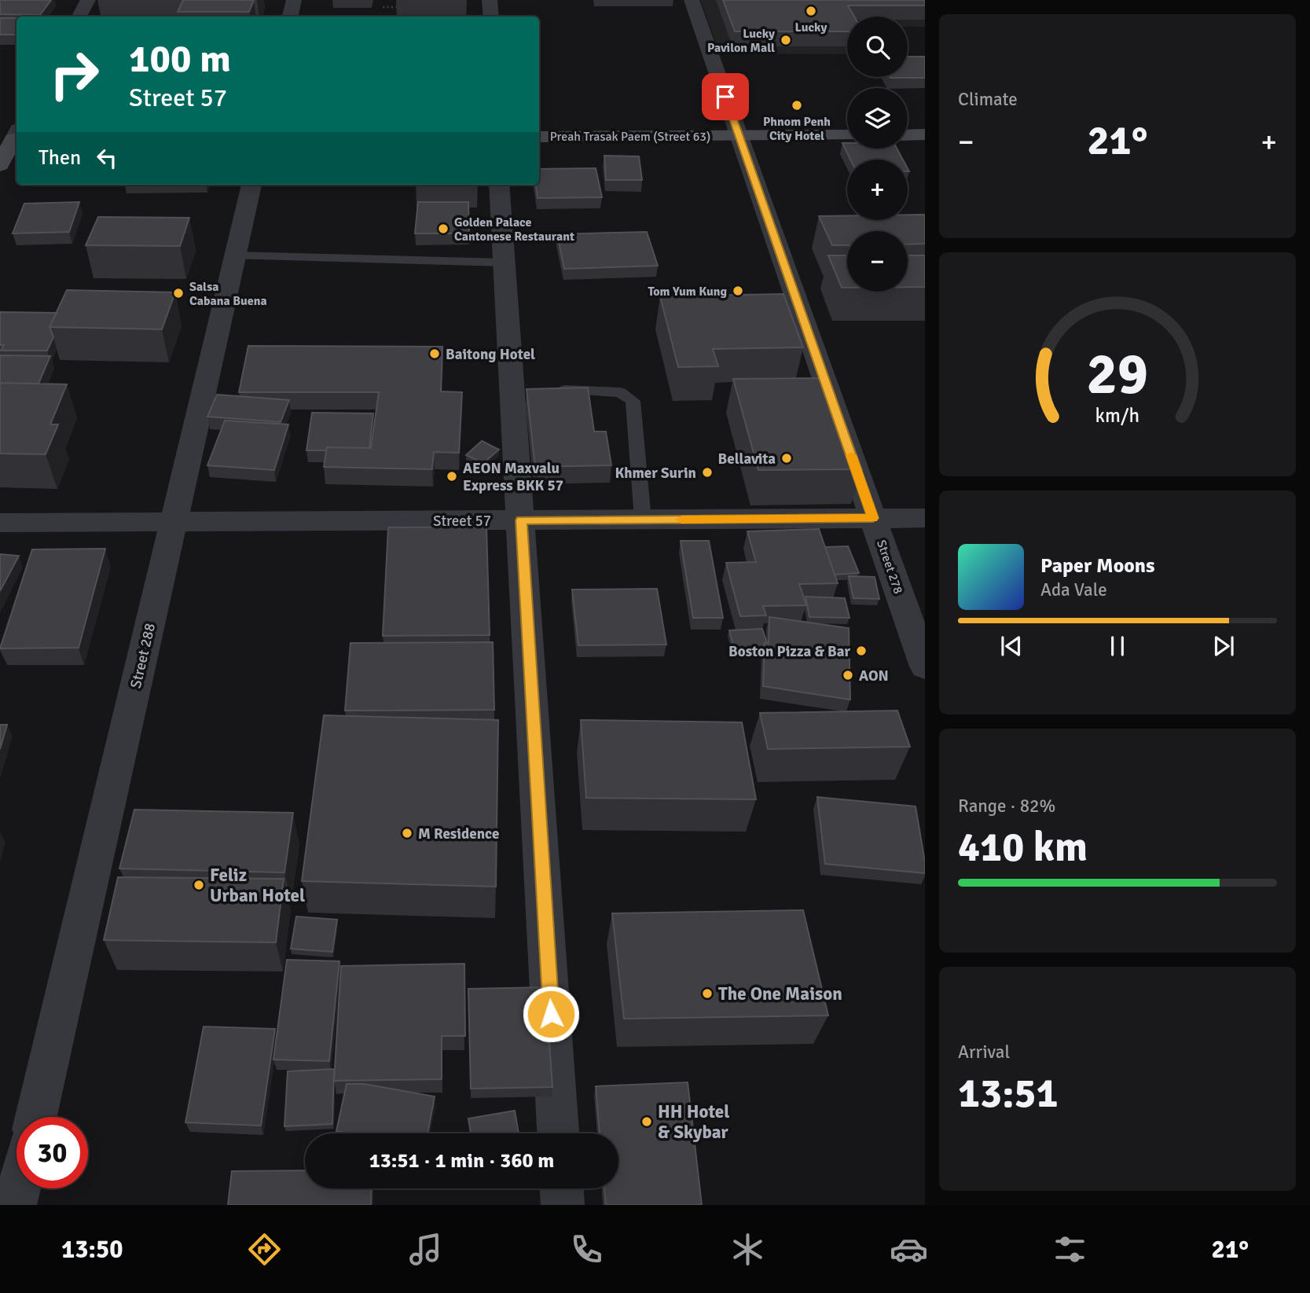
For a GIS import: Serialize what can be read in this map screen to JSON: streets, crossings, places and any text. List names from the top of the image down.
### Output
{
  "streets": {
    "street": [
      "Preah Trasak Paem (Street 63)",
      "Street 57",
      "Street 278",
      "Street 288"
    ]
  },
  "crossings": [
    ["Preah Trasak Paem (Street 63)", "Street 278"],
    ["Street 57", "Street 278"],
    ["Street 57", "Street 288"]
  ],
  "places": [
    "Lucky",
    "Lucky Pavilon Mall",
    "Phnom Penh City Hotel",
    "Golden Palace Cantonese Restaurant",
    "Tom Yum Kung",
    "Salsa Cabana Buena",
    "Baitong Hotel",
    "Bellavita",
    "Khmer Surin",
    "AEON Maxvalu Express BKK 57",
    "Boston Pizza & Bar",
    "AON",
    "M Residence",
    "Feliz Urban Hotel",
    "The One Maison",
    "HH Hotel & Skybar"
  ],
  "page": {
    "tile": [
      "Climate",
      ["Range · 82%", "410 km"],
      ["Arrival", "13:51"]
    ],
    "map_buttons": ["+", "−"],
    "turn": ["100 m", "Street 57"],
    "heat": ["−", "21°", "+"],
    "then": "Then",
    "song": ["Paper Moons", "Ada Vale"],
    "limit": "30",
    "trip": "13:51 · 1 min · 360 m",
    "tabs": ["13:50", "21°"],
    "gauge": ["29", "km/h"]
  }
}
